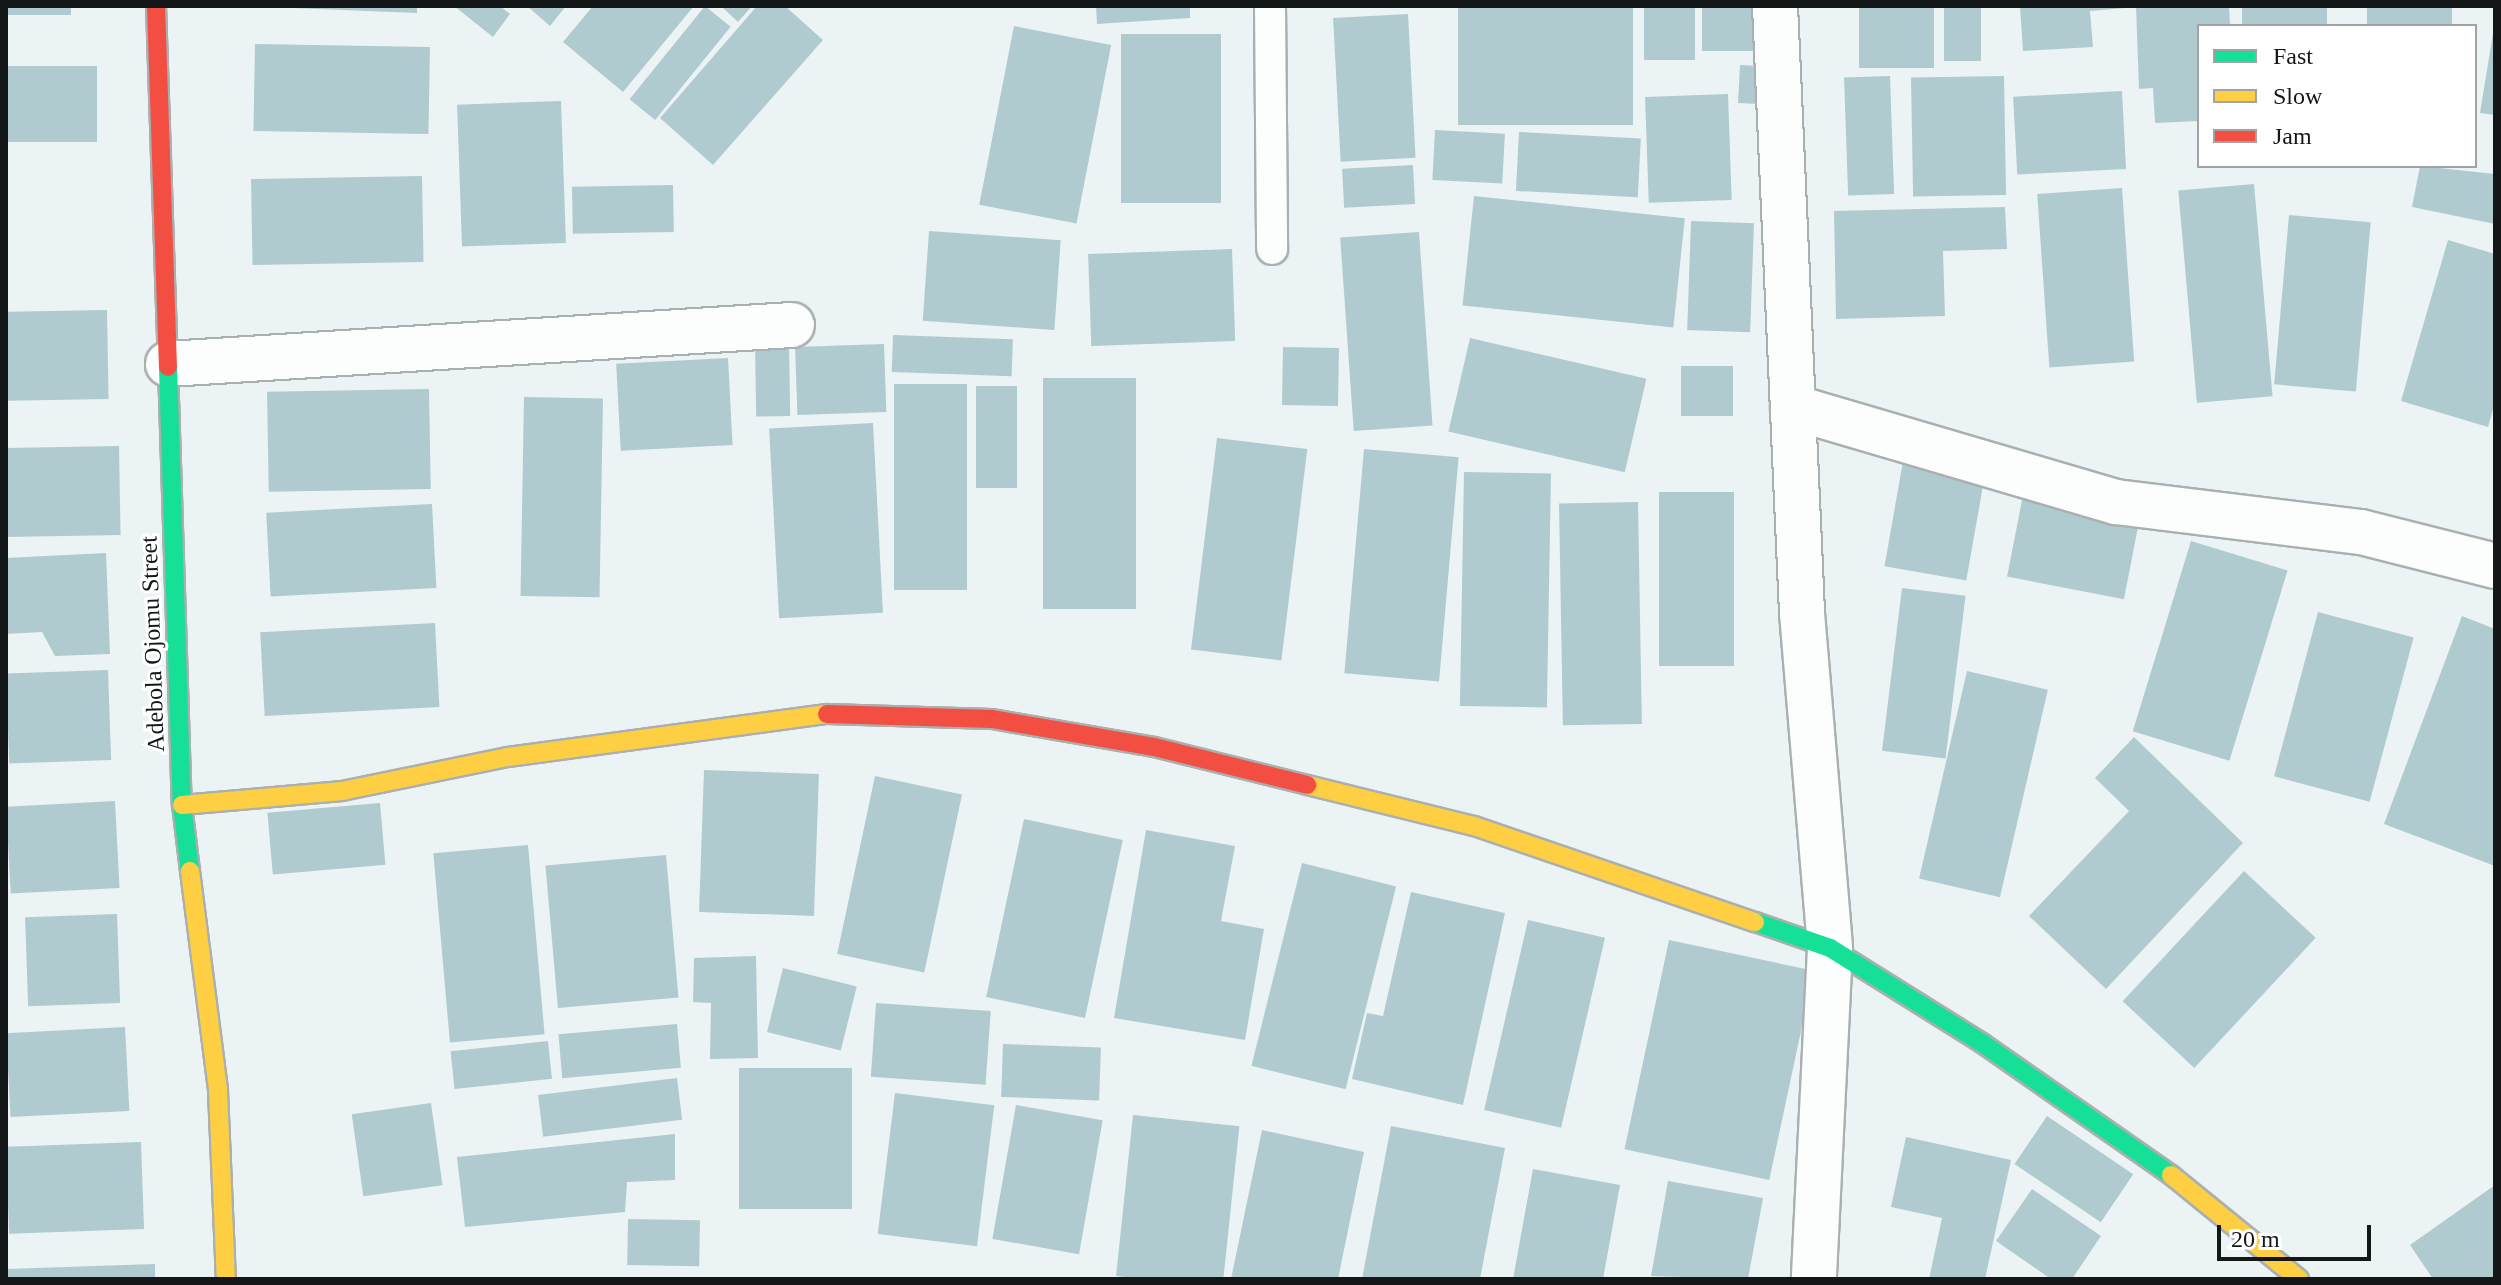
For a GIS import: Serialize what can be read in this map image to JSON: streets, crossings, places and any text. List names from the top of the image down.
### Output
{
  "streets": {
    "street": ["Adebola Ojomu Street"]
  },
  "legend": ["Fast", "Slow", "Jam"],
  "scale_bar": "20 m"
}
